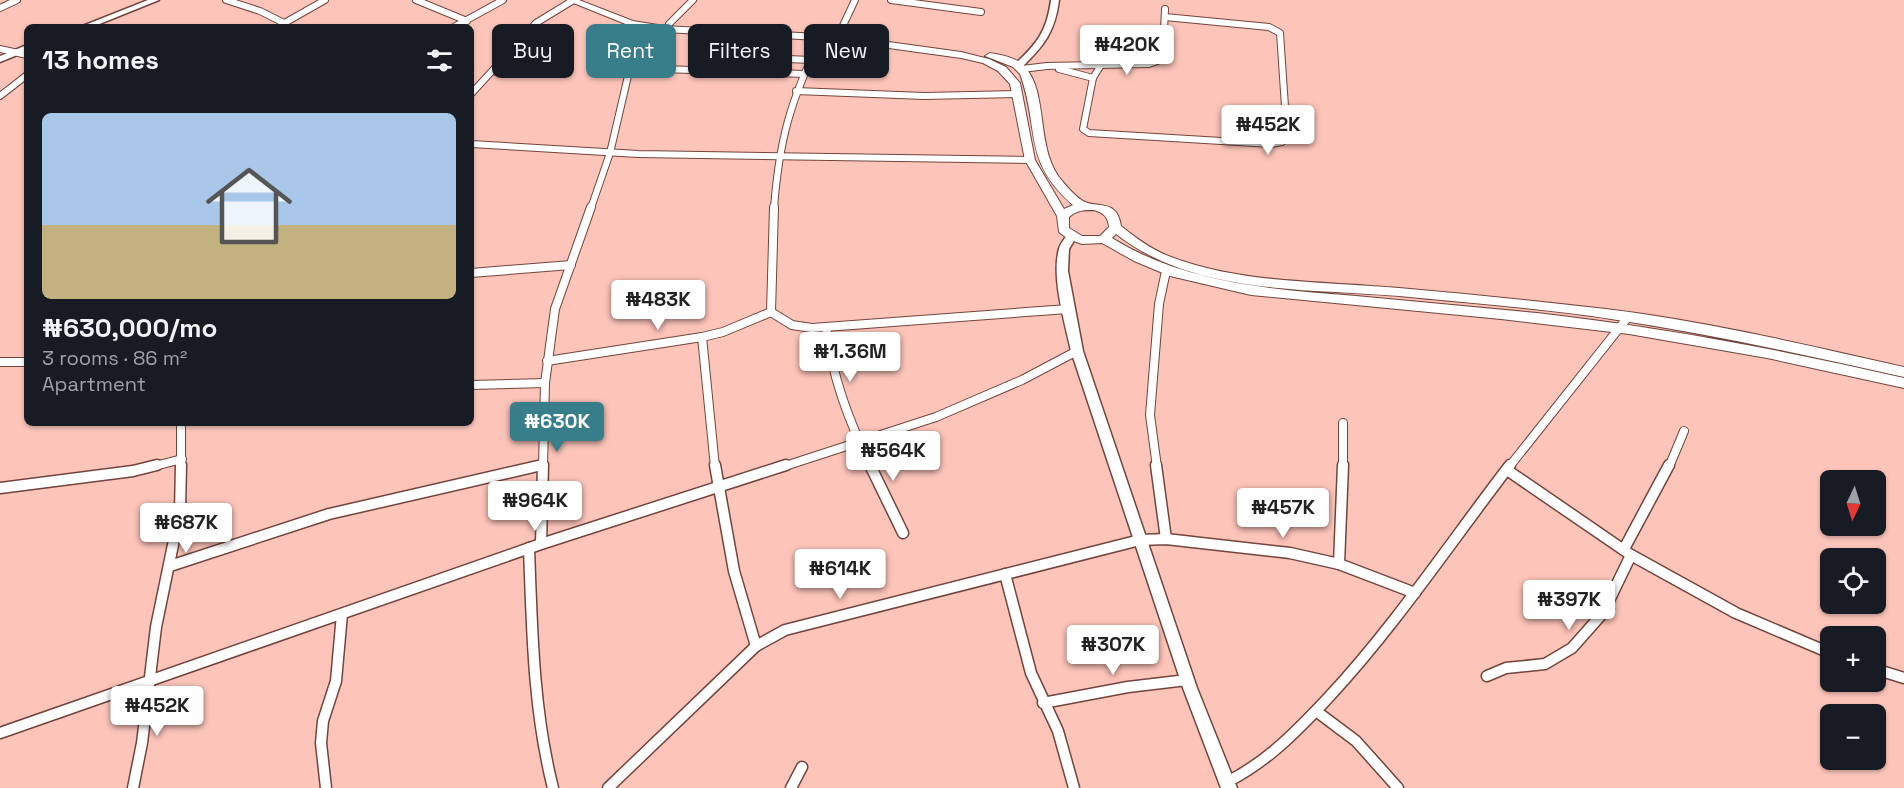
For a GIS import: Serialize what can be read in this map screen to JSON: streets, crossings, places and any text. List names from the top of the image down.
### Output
{
  "north": "bottom",
  "page": {
    "chip": [
      "Buy",
      "Rent",
      "Filters",
      "New"
    ],
    "heading": "13 homes",
    "price": [
      "₦420K",
      "₦452K",
      "₦483K",
      "₦1.36M",
      "₦630K",
      "₦564K",
      "₦964K",
      "₦457K",
      "₦687K",
      "₦614K",
      "₦397K",
      "₦307K",
      "₦452K"
    ],
    "list": [
      {
        "name": "₦630,000/mo",
        "note": "3 rooms · 86 m² · Apartment"
      }
    ],
    "map_buttons": ["+", "−"]
  }
}
